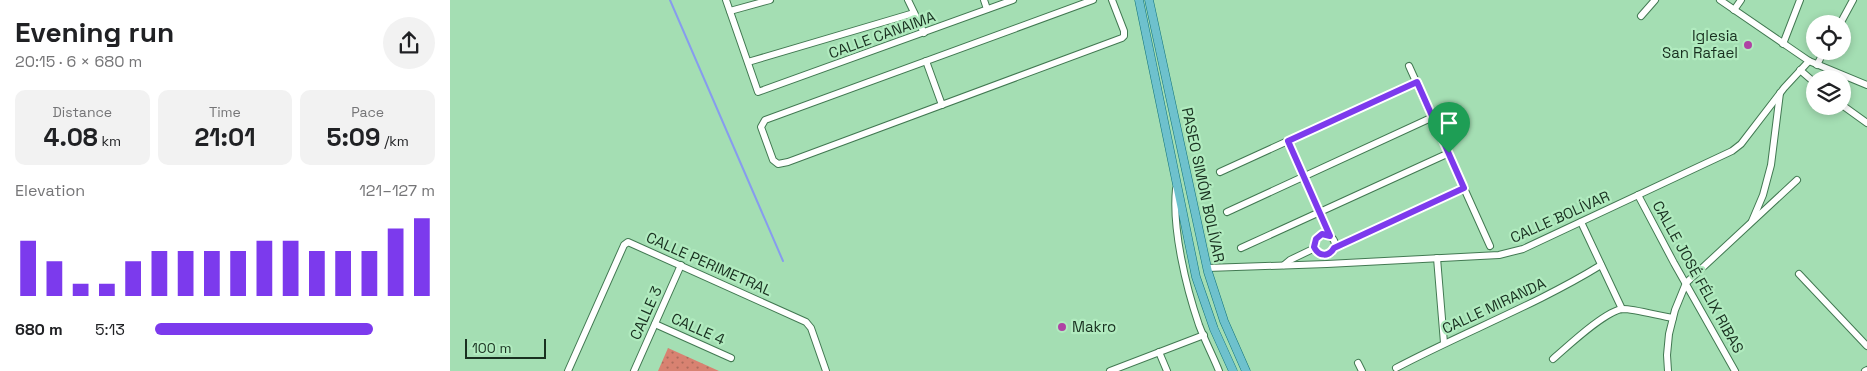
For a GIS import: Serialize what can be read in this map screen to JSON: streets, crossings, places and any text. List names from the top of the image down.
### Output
{
  "streets": {
    "main road": ["PASEO SIMÓN BOLÍVAR"],
    "street": [
      "CALLE CANAIMA",
      "CALLE BOLÍVAR",
      "CALLE PERIMETRAL",
      "CALLE JOSÉ FÉLIX RIBAS",
      "CALLE MIRANDA",
      "CALLE 3",
      "CALLE 4"
    ]
  },
  "crossings": [
    ["PASEO SIMÓN BOLÍVAR", "CALLE BOLÍVAR"],
    ["CALLE BOLÍVAR", "CALLE JOSÉ FÉLIX RIBAS"],
    ["CALLE PERIMETRAL", "CALLE 3"],
    ["CALLE 3", "CALLE 4"]
  ],
  "places": ["Iglesia San Rafael", "Makro"],
  "scale_bar": "100 m",
  "page": {
    "heading": ["Evening run", "20:15 · 6 × 680 m"],
    "stats": [
      ["Distance", "4.08 km"],
      ["Time", "21:01"],
      ["Pace", "5:09 /km"]
    ],
    "chart": ["Elevation", "121–127 m"],
    "list": [
      {
        "name": "680 m",
        "note": "5:13"
      }
    ],
    "scale": "100 m"
  }
}
